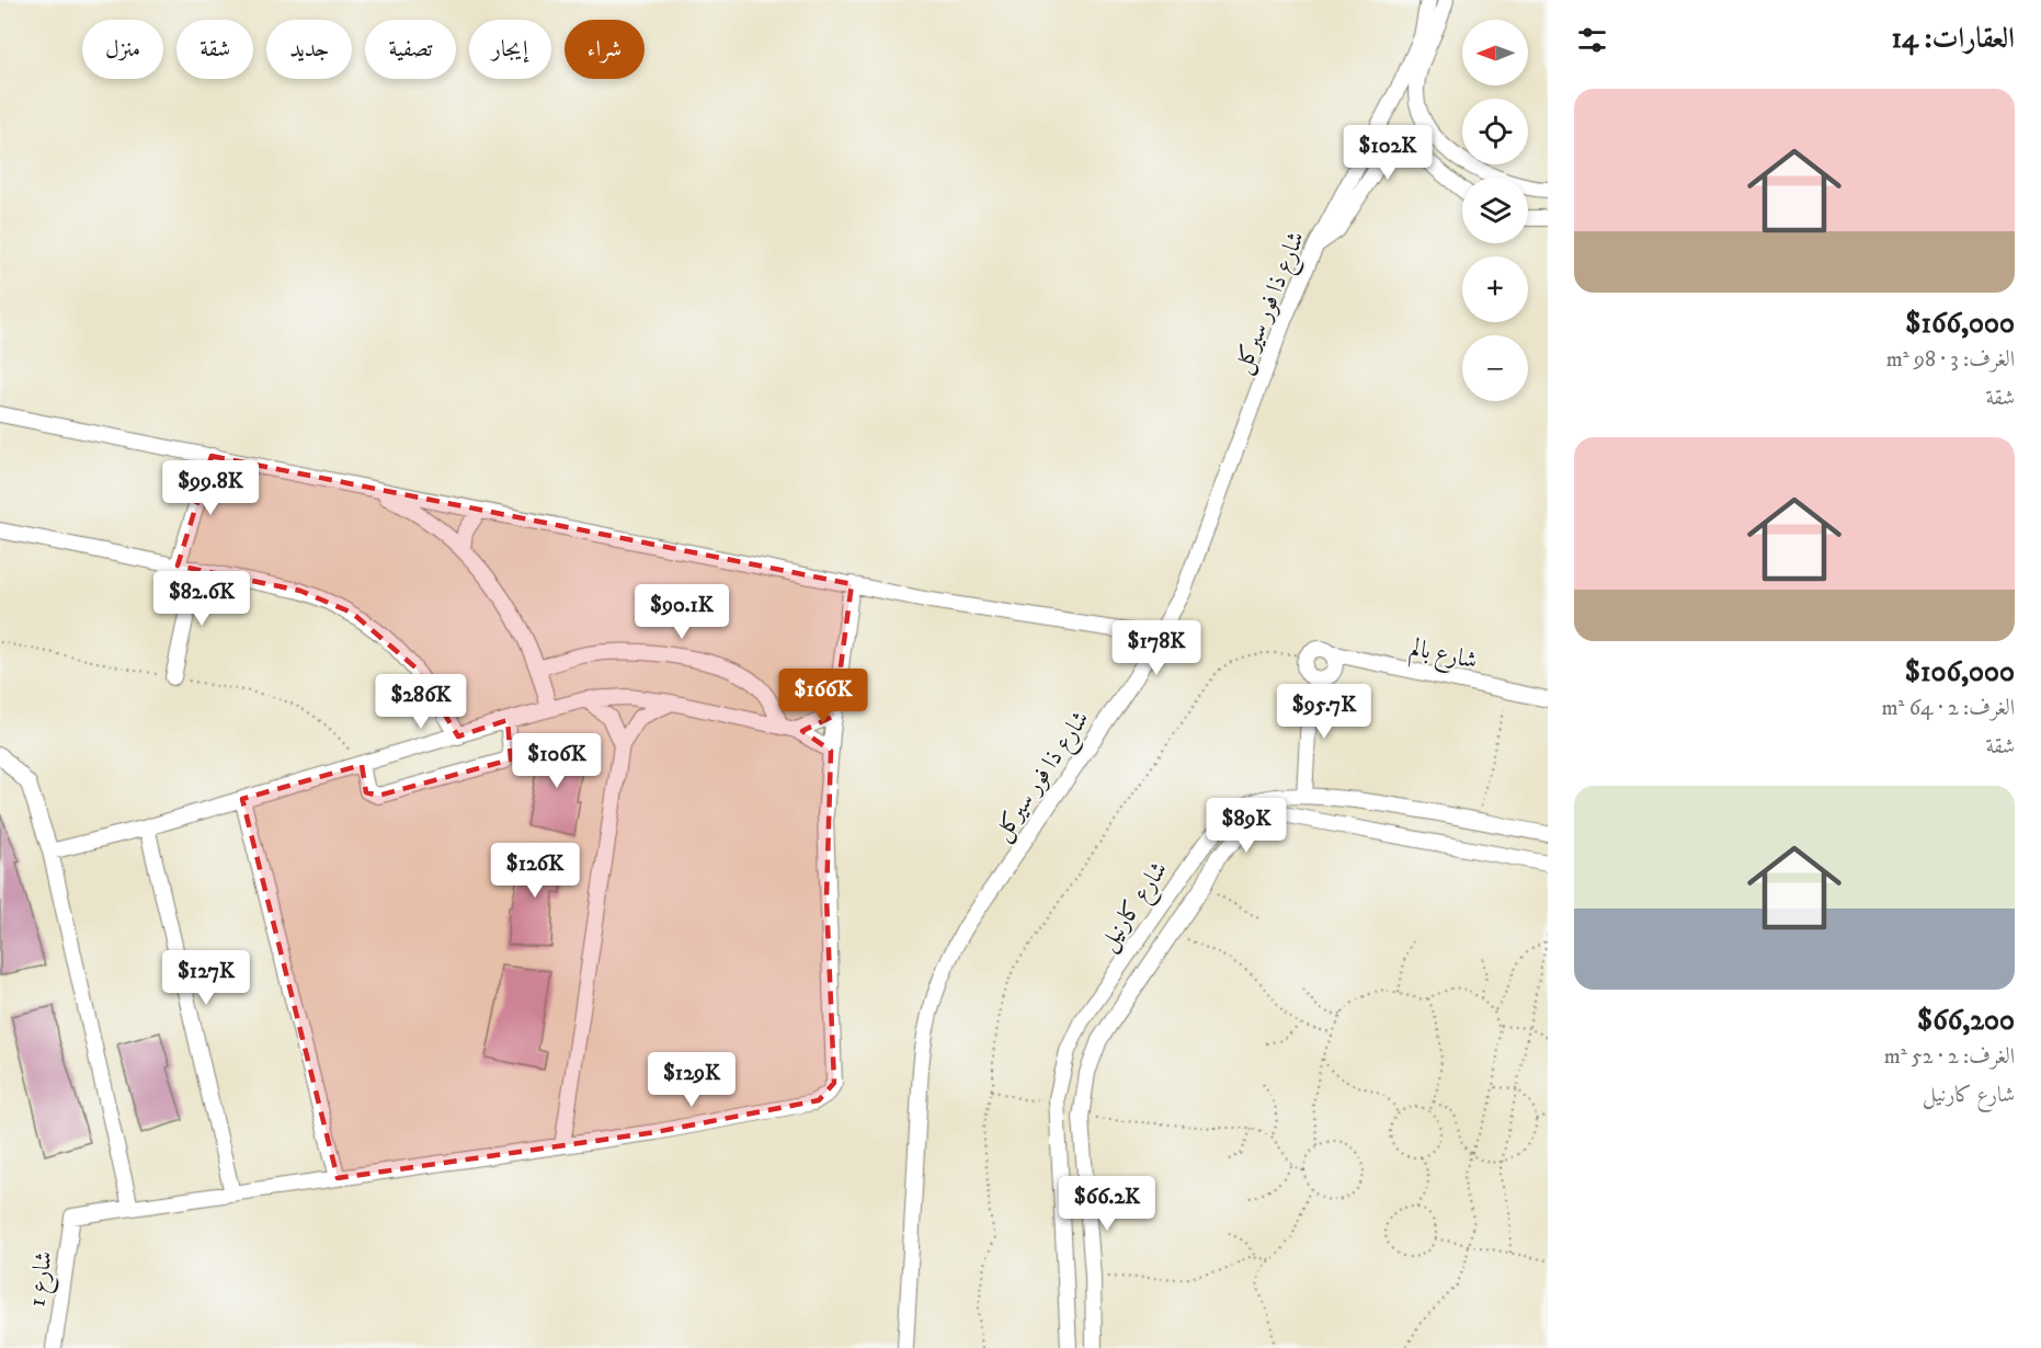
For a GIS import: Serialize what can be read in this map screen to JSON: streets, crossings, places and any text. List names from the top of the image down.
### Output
{
  "streets": {
    "street": [
      "شارع ذا فور سيركل",
      "شارع بالم",
      "شارع كارنيل",
      "شارع 1"
    ]
  },
  "north": "left",
  "page": {
    "heading": "العقارات: 14",
    "map_buttons": ["+", "−"],
    "chip": [
      "شراء",
      "إيجار",
      "تصفية",
      "جديد",
      "شقة",
      "منزل"
    ],
    "list": [
      {
        "name": "$166,000",
        "note": "الغرف: 3 · 98 m² · شقة"
      },
      {
        "name": "$106,000",
        "note": "الغرف: 2 · 64 m² · شقة"
      },
      {
        "name": "$66,200",
        "note": "الغرف: 2 · 52 m² · شارع كارنيل"
      }
    ],
    "price": [
      "$102K",
      "$99.8K",
      "$82.6K",
      "$90.1K",
      "$178K",
      "$166K",
      "$286K",
      "$95.7K",
      "$106K",
      "$89K",
      "$126K",
      "$127K",
      "$129K",
      "$66.2K"
    ]
  }
}
